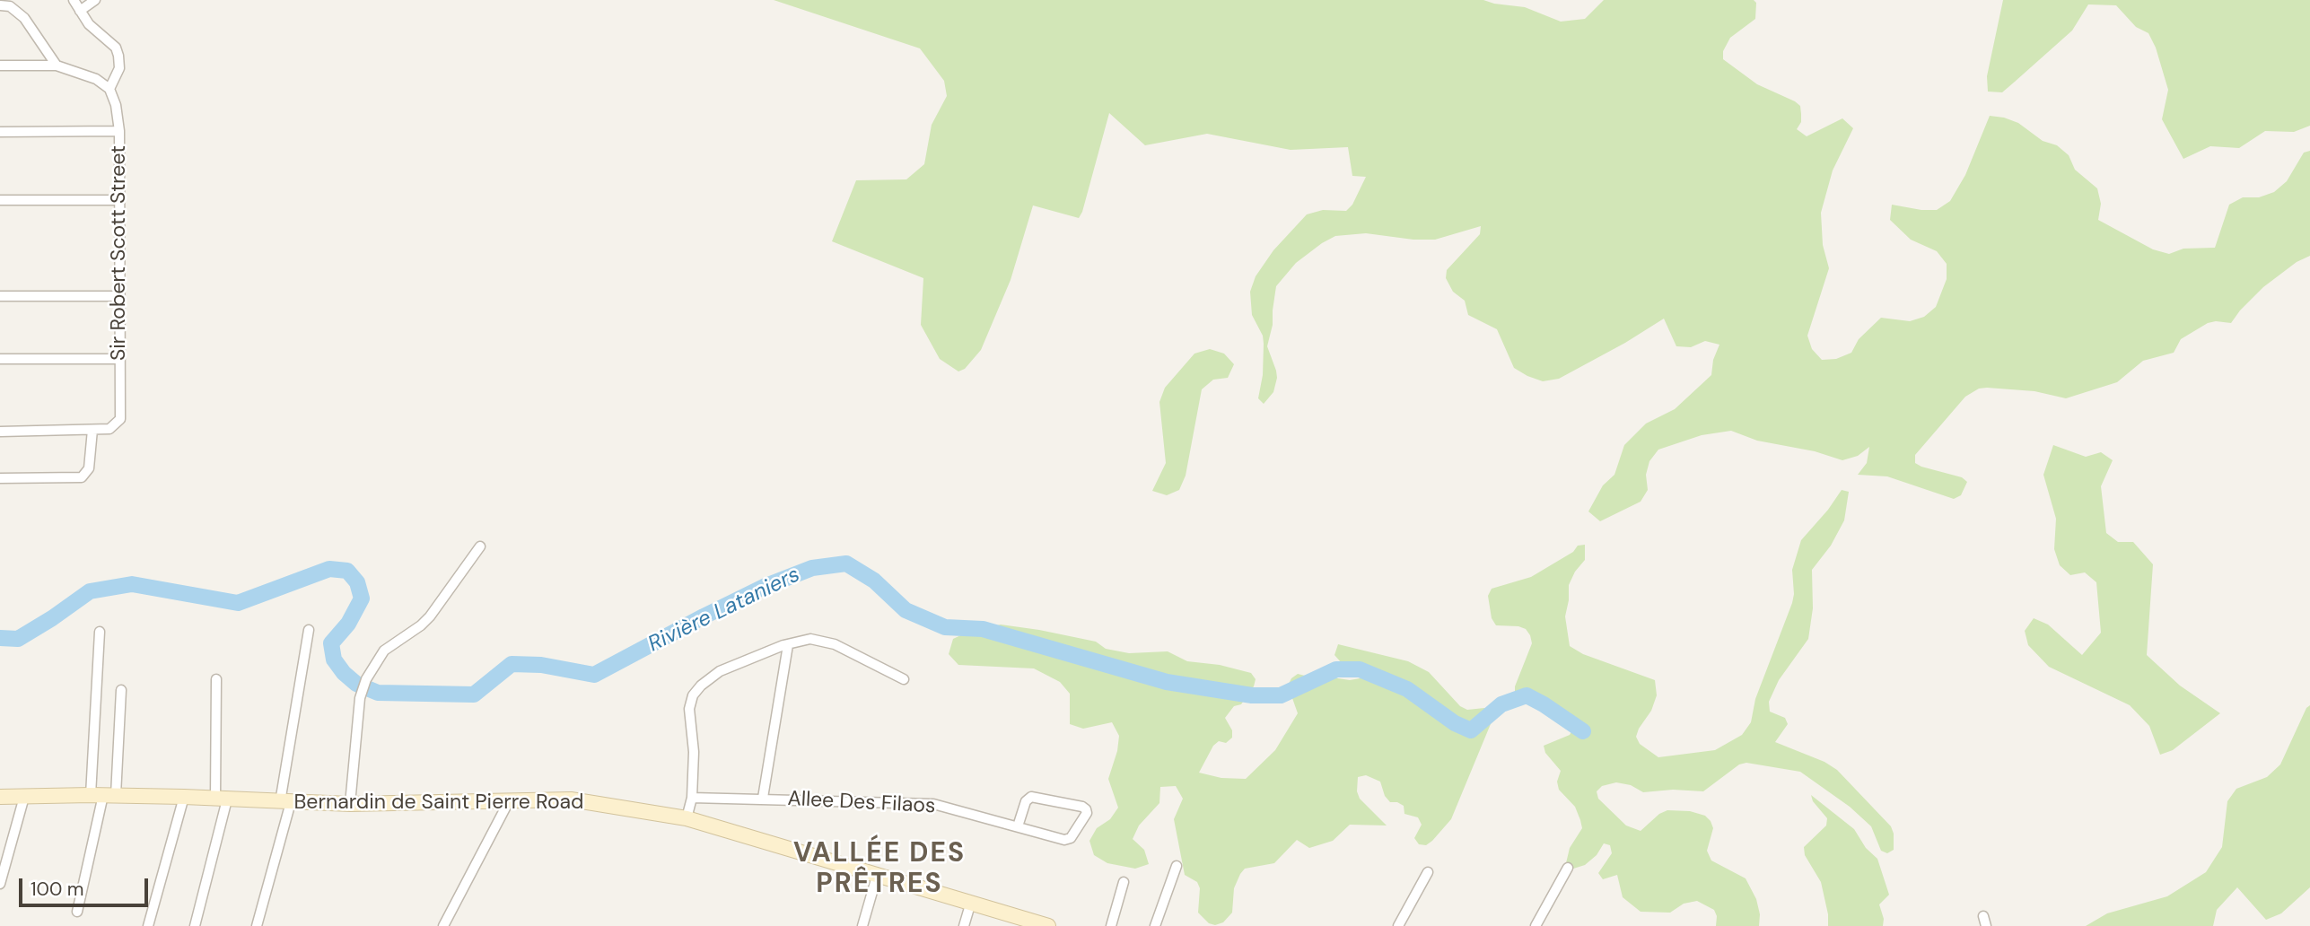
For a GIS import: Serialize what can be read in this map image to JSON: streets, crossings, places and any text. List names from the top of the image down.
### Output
{
  "streets": {
    "main road": ["Bernardin de Saint Pierre Road"],
    "street": ["Sir Robert Scott Street", "Allee Des Filaos"]
  },
  "districts": ["VALLÉE DES PRÊTRES"],
  "water": ["Rivière Lataniers"],
  "scale_bar": "100 m"
}
